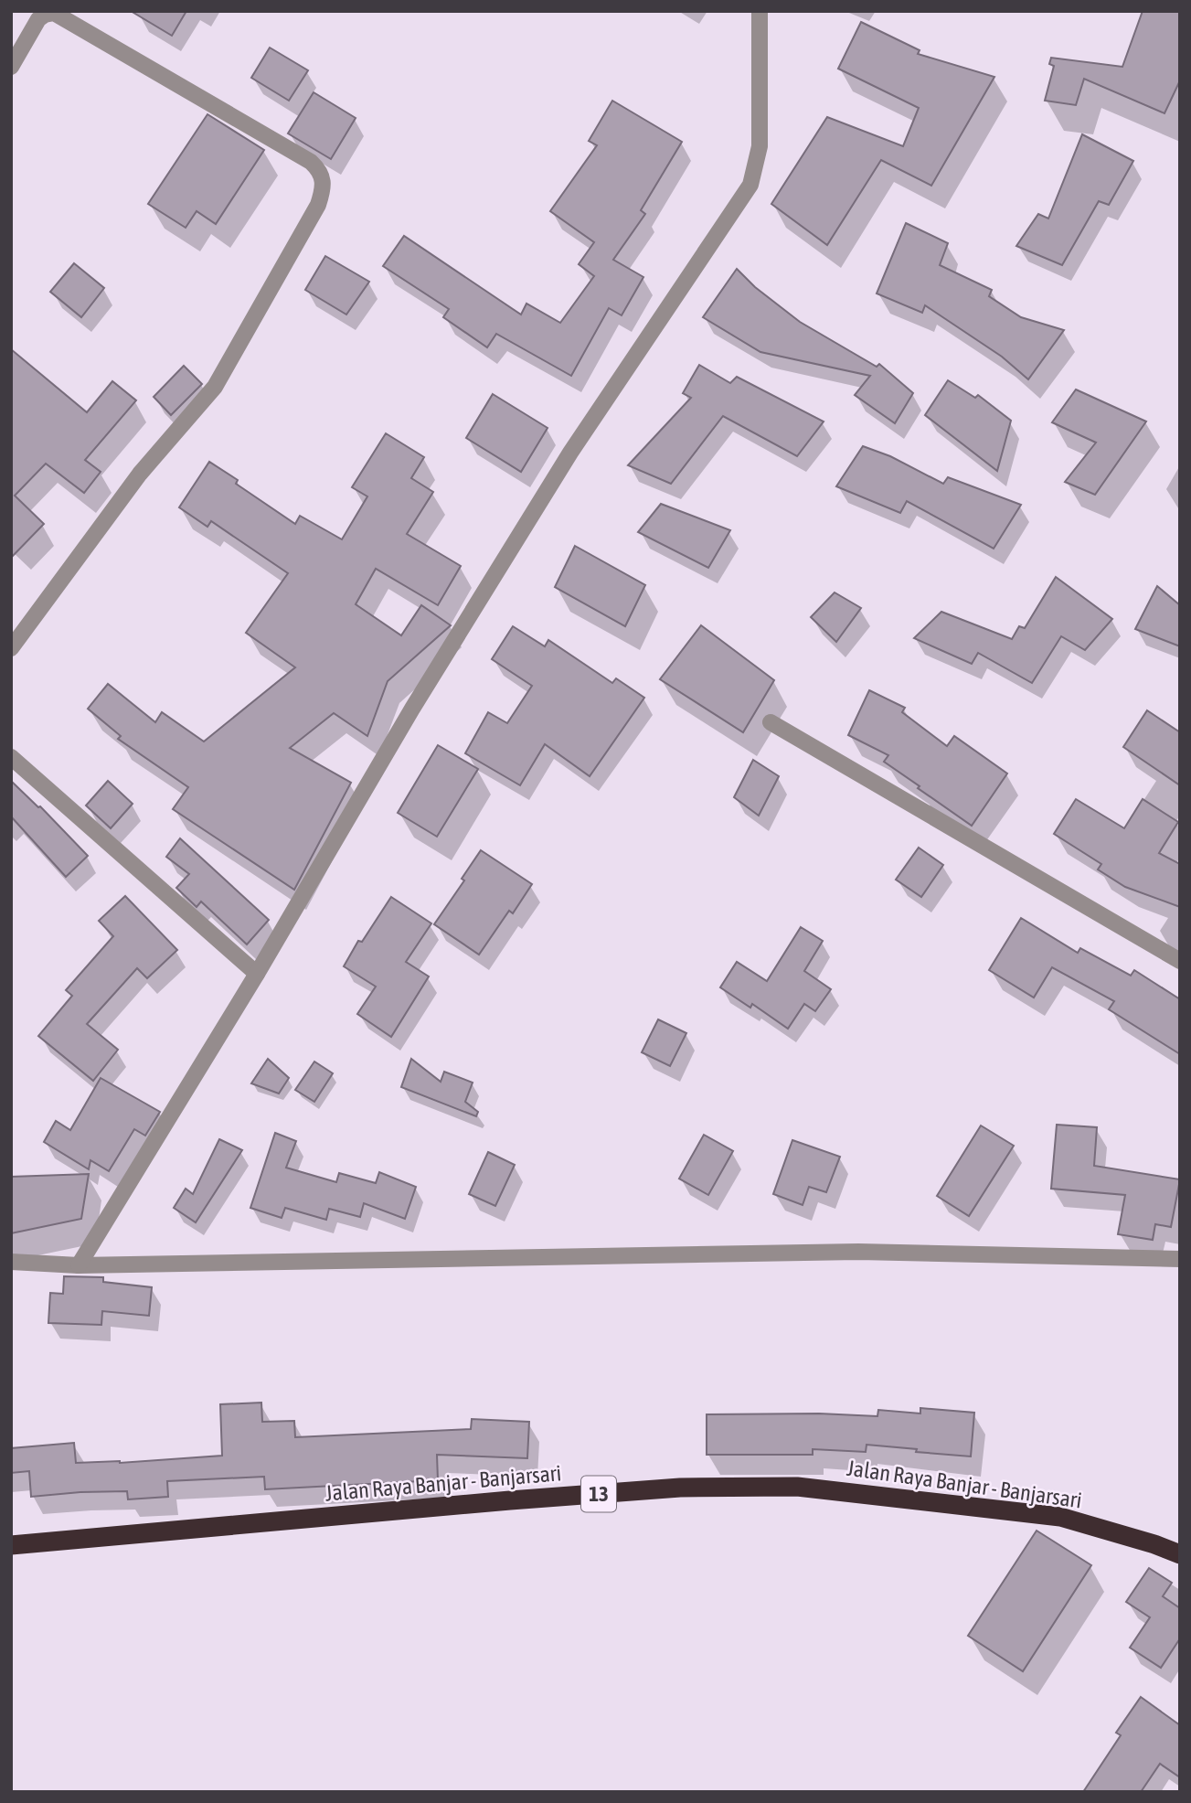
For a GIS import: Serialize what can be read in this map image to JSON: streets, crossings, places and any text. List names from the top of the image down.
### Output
{
  "streets": {
    "highway": ["Jalan Raya Banjar - Banjarsari", "13"]
  }
}
